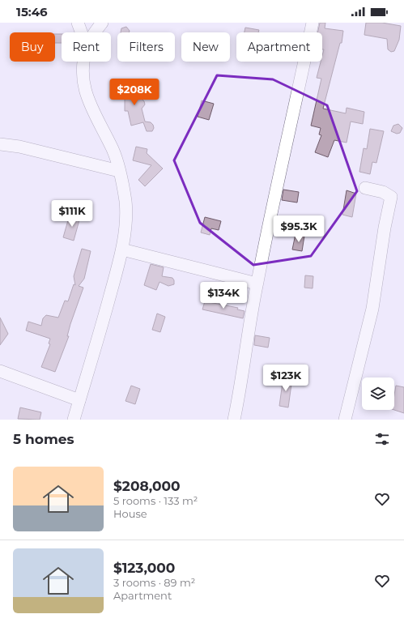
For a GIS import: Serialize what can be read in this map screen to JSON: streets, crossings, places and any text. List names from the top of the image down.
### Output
{
  "page": {
    "status": "15:46",
    "chip": [
      "Buy",
      "Rent",
      "Filters",
      "New",
      "Apartment"
    ],
    "price": [
      "$208K",
      "$111K",
      "$95.3K",
      "$134K",
      "$123K"
    ],
    "heading": "5 homes",
    "list": [
      {
        "name": "$208,000",
        "note": "5 rooms · 133 m² · House"
      },
      {
        "name": "$123,000",
        "note": "3 rooms · 89 m² · Apartment"
      }
    ]
  }
}
